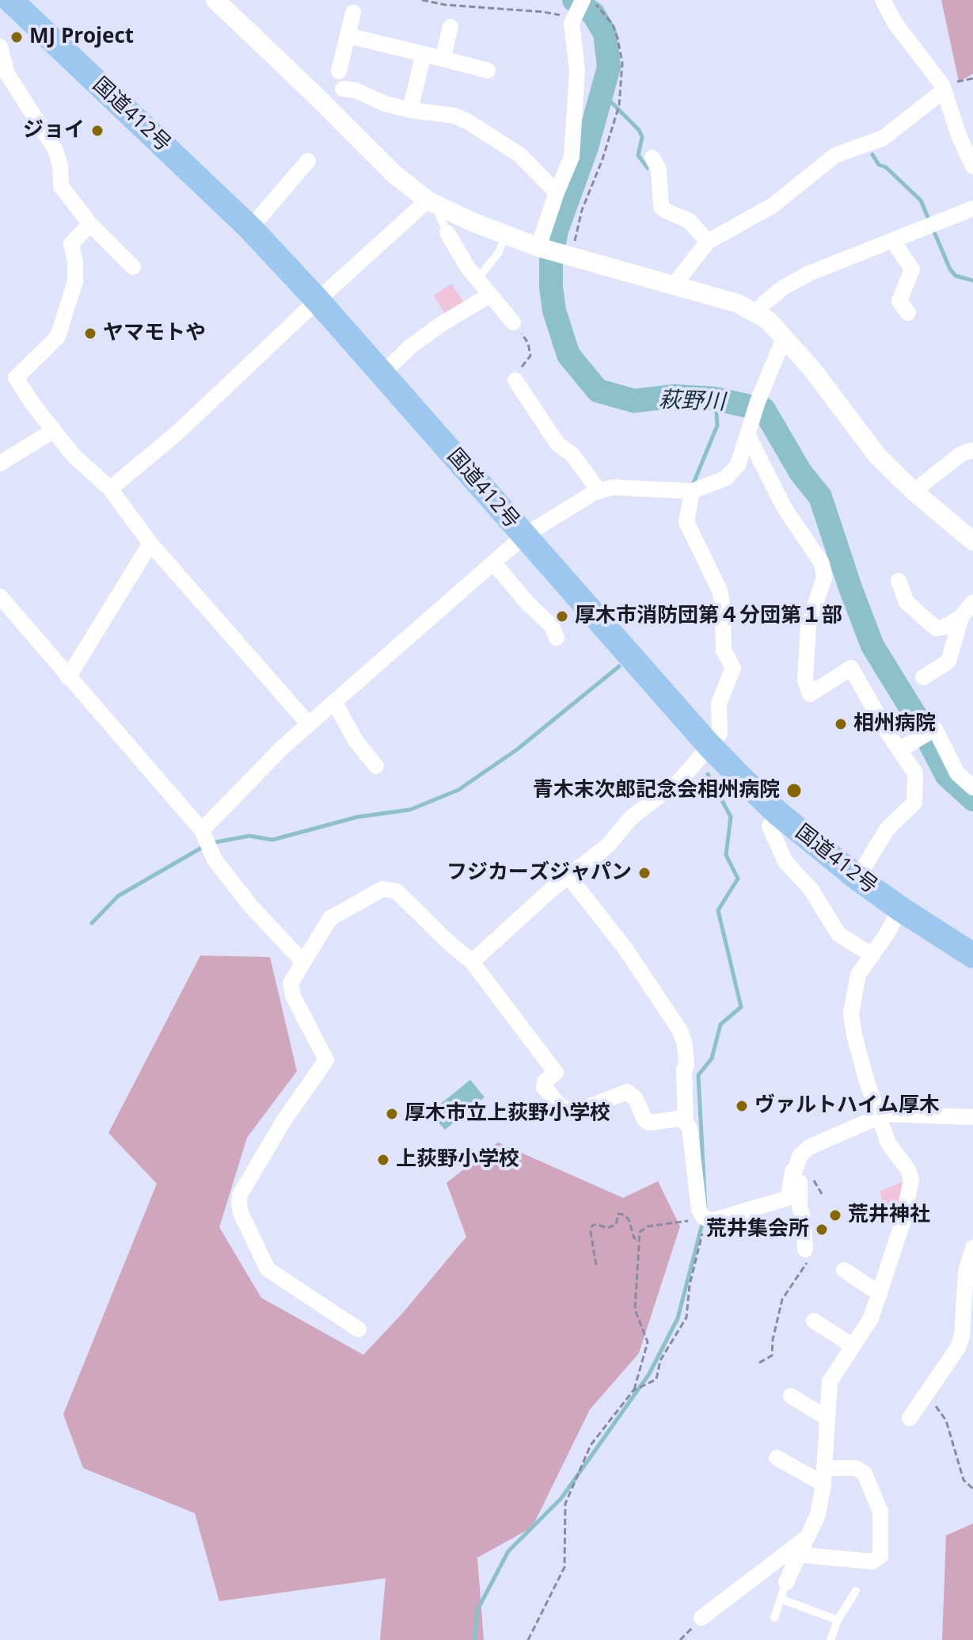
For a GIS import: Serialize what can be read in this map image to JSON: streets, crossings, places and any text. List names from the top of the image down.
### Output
{
  "streets": {
    "highway": ["国道412号"]
  },
  "water": ["萩野川"],
  "places": [
    "MJ Project",
    "ジョイ",
    "ヤマモトや",
    "厚木市消防団第４分団第１部",
    "相州病院",
    "青木末次郎記念会相州病院",
    "フジカーズジャパン",
    "ヴァルトハイム厚木",
    "厚木市立上荻野小学校",
    "上荻野小学校",
    "荒井神社",
    "荒井集会所"
  ]
}
